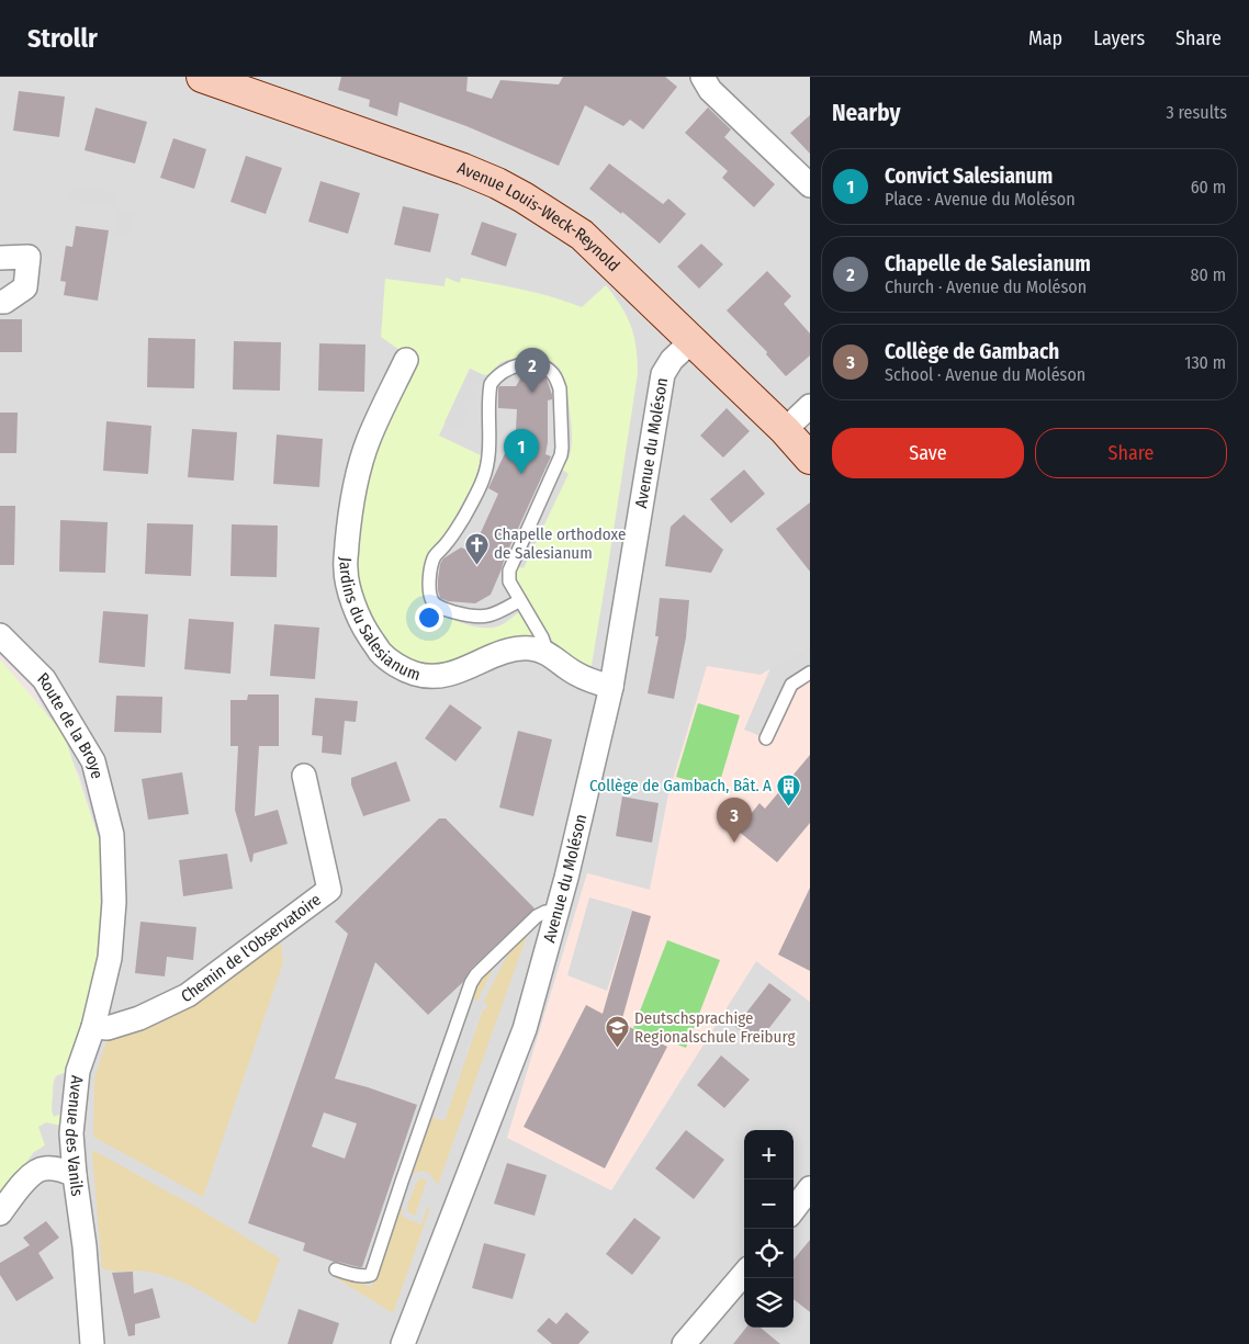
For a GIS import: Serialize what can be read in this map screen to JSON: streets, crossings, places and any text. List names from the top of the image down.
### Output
{
  "streets": {
    "main road": ["Avenue Louis-Weck-Reynold"],
    "street": [
      "Avenue du Moléson",
      "Jardins du Salesianum",
      "Route de la Broye",
      "Chemin de l'Observatoire",
      "Avenue des Vanils"
    ]
  },
  "crossings": [
    ["Avenue Louis-Weck-Reynold", "Avenue du Moléson"],
    ["Avenue du Moléson", "Jardins du Salesianum"],
    ["Route de la Broye", "Avenue des Vanils"],
    ["Chemin de l'Observatoire", "Avenue des Vanils"]
  ],
  "places": {
    "church": ["Chapelle orthodoxe de Salesianum"],
    "building": ["Collège de Gambach, Bât. A"],
    "school or university": ["Deutschsprachige Regionalschule Freiburg"]
  },
  "page": {
    "header": "Strollr",
    "nav": ["Map", "Layers", "Share"],
    "heading": ["Nearby", "3 results"],
    "list": [
      {
        "mark": "1",
        "name": "Convict Salesianum",
        "note": "Place · Avenue du Moléson",
        "value": "60 m"
      },
      {
        "mark": "2",
        "name": "Chapelle de Salesianum",
        "note": "Church · Avenue du Moléson",
        "value": "80 m"
      },
      {
        "mark": "3",
        "name": "Collège de Gambach",
        "note": "School · Avenue du Moléson",
        "value": "130 m"
      }
    ],
    "pins": ["2", "1", "3"],
    "buttons": ["Save", "Share"],
    "map_buttons": ["+", "−"]
  }
}
